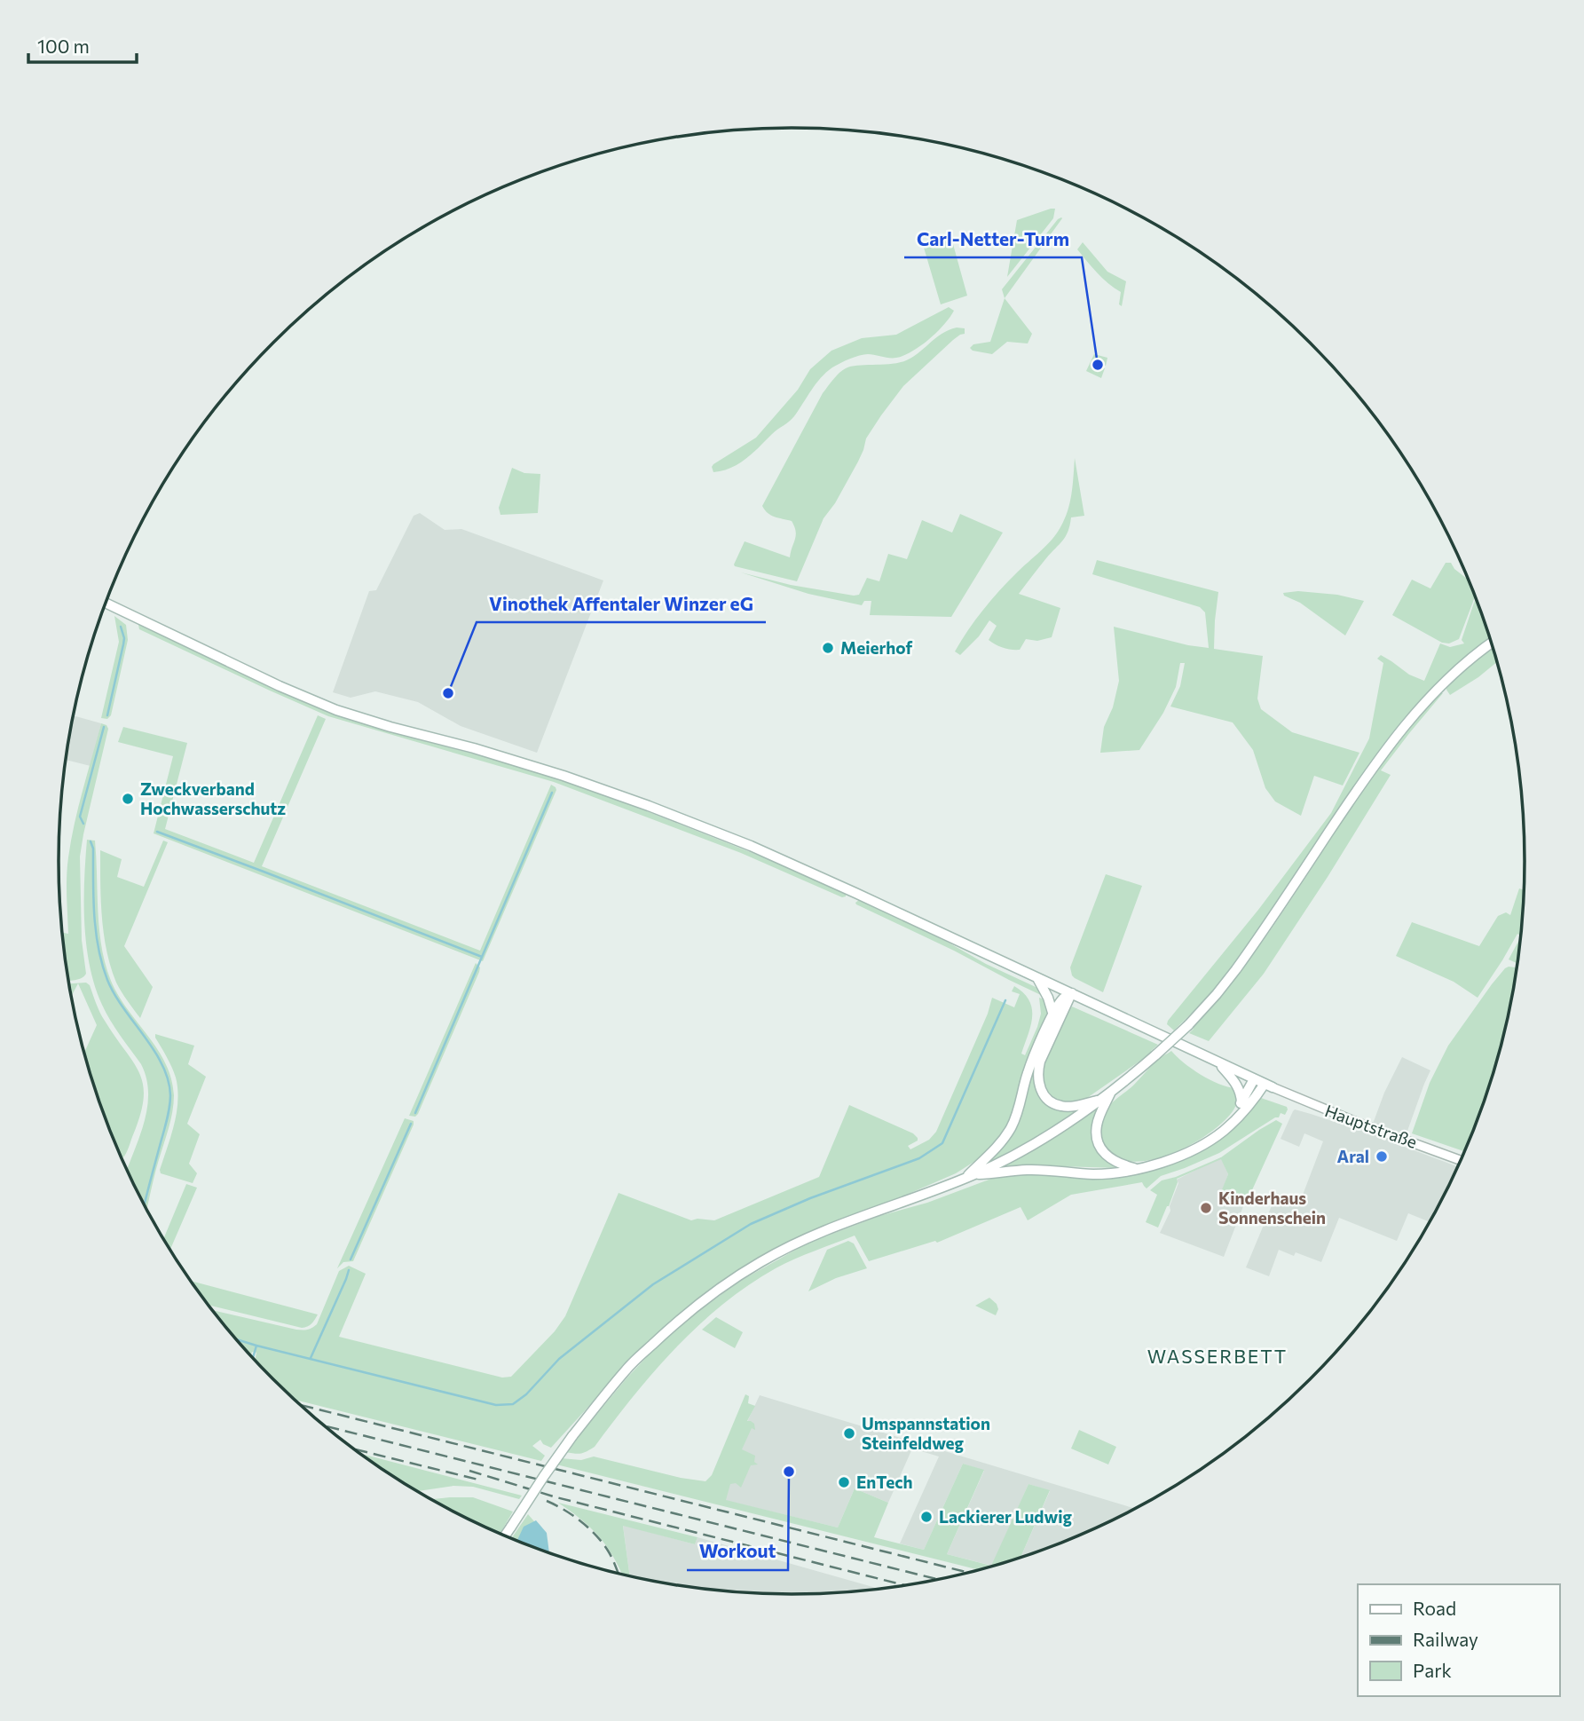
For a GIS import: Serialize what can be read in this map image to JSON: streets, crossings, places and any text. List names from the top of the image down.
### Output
{
  "streets": {
    "street": ["Hauptstraße"]
  },
  "districts": ["WASSERBETT"],
  "places": [
    "Carl-Netter-Turm",
    "Meierhof",
    "Vinothek Affentaler Winzer eG",
    "Zweckverband Hochwasserschutz",
    "Aral",
    "Kinderhaus Sonnenschein",
    "Umspannstation Steinfeldweg",
    "Workout",
    "EnTech",
    "Lackierer Ludwig"
  ],
  "legend": ["Road", "Railway", "Park"],
  "scale_bar": "100 m"
}
